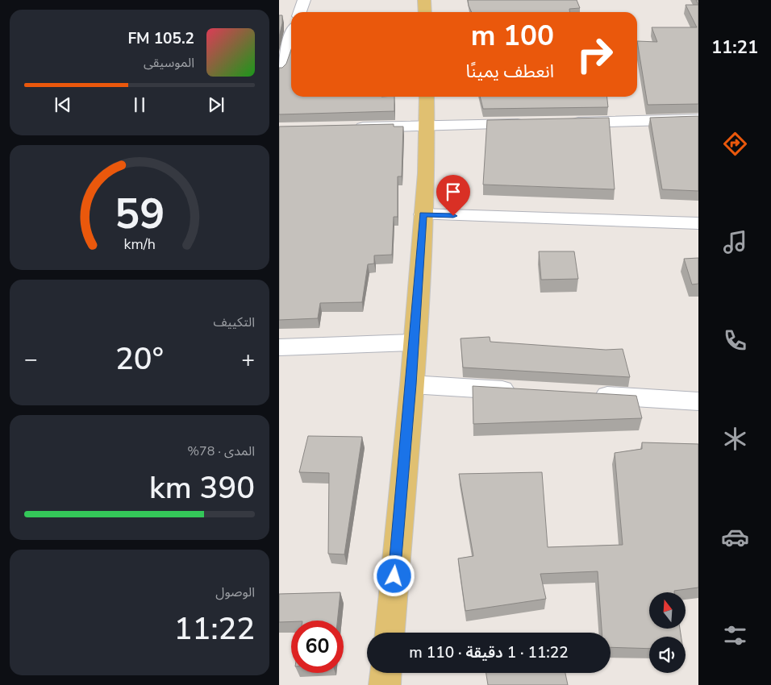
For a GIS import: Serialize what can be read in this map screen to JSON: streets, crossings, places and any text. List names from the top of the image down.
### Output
{
  "north": "top",
  "page": {
    "tabs": "11:21",
    "turn": ["100 m", "انعطف يمينًا"],
    "song": ["105.2 FM", "الموسيقى"],
    "tile": [
      "التكييف",
      ["المدى · 78%", "390 km"],
      ["الوصول", "11:22"]
    ],
    "heat": ["−", "20°", "+"],
    "limit": "60",
    "trip": "11:22 · 1 دقيقة · 110 m",
    "gauge": ["59", "km/h"]
  }
}
